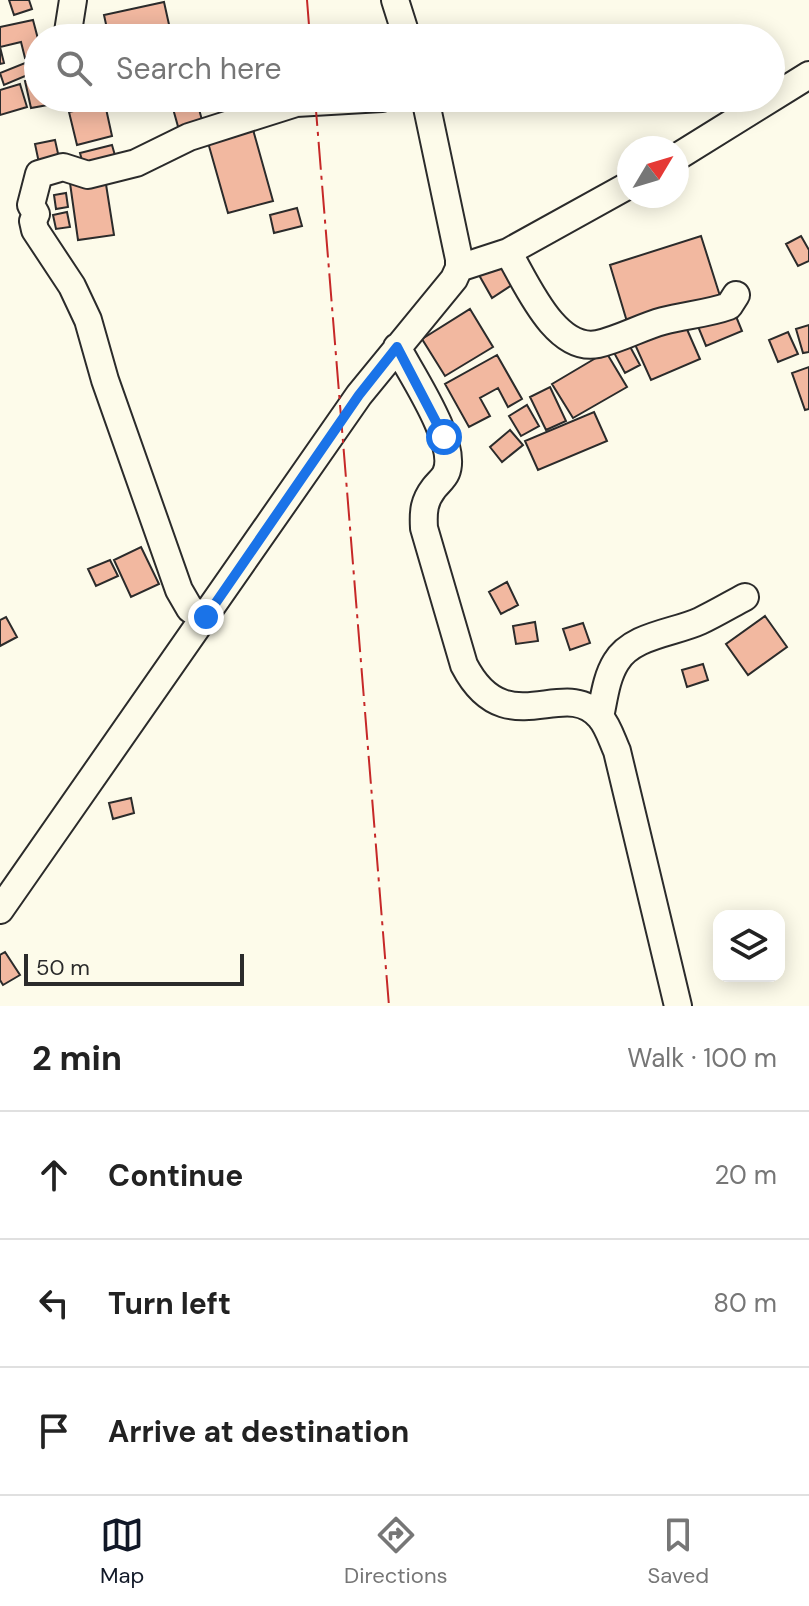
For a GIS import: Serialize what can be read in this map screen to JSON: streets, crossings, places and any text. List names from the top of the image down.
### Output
{
  "scale_bar": "50 m",
  "north": "top right",
  "page": {
    "search": "Search here",
    "scale": "50 m",
    "heading": ["2 min", "Walk · 100 m"],
    "list": [
      ["Continue", "20 m"],
      ["Turn left", "80 m"],
      "Arrive at destination"
    ],
    "nav": ["Map", "Directions", "Saved"]
  }
}
